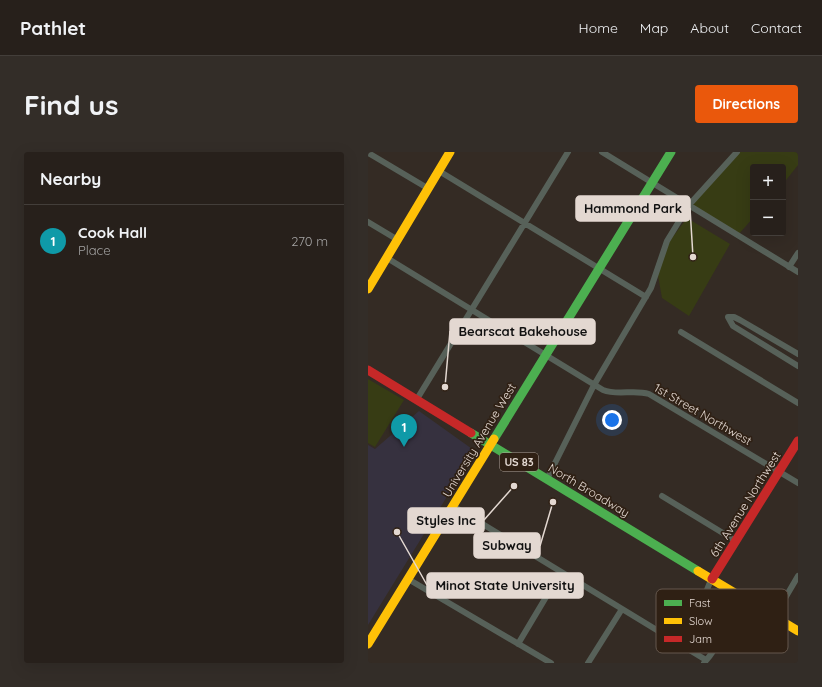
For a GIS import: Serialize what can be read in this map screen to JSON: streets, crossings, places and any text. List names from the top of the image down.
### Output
{
  "streets": {
    "street": [
      "1st Street Northwest",
      "University Avenue West",
      "US 83",
      "North Broadway",
      "6th Avenue Northwest"
    ]
  },
  "crossings": [
    ["1st Street Northwest", "University Avenue West"],
    ["1st Street Northwest", "6th Avenue Northwest"],
    ["University Avenue West", "North Broadway"],
    ["North Broadway", "6th Avenue Northwest"]
  ],
  "places": [
    "Hammond Park",
    "Bearscat Bakehouse",
    "Styles Inc",
    "Subway",
    "Minot State University"
  ],
  "legend": ["Fast", "Slow", "Jam"],
  "page": {
    "header": "Pathlet",
    "nav": [
      "Home",
      "Map",
      "About",
      "Contact"
    ],
    "buttons": "Directions",
    "title": "Find us",
    "heading": "Nearby",
    "map_buttons": ["+", "−"],
    "list": [
      {
        "mark": "1",
        "name": "Cook Hall",
        "note": "Place",
        "value": "270 m"
      }
    ],
    "pins": "1"
  }
}
